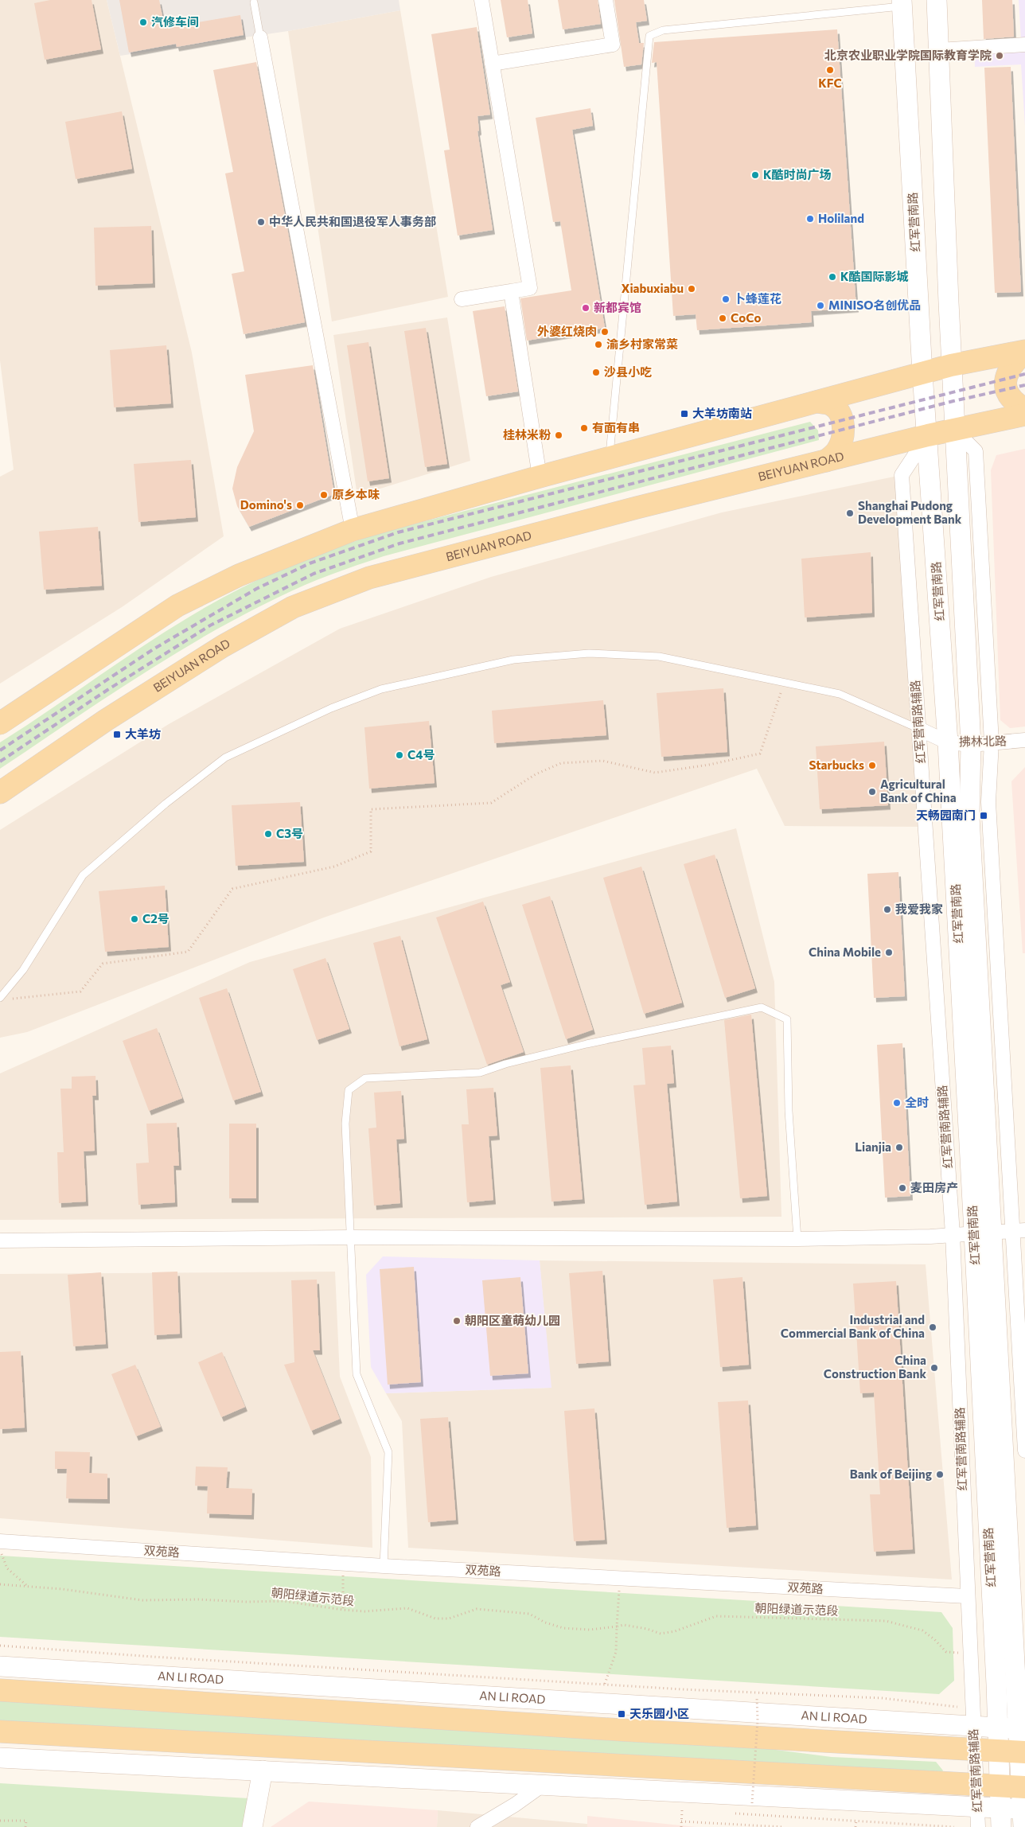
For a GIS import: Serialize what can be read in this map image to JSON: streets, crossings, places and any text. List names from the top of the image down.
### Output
{
  "streets": {
    "main road": ["红军营南路", "BEIYUAN ROAD", "AN LI ROAD"],
    "street": ["红军营南路辅路", "拂林北路", "双苑路"],
    "path": ["朝阳绿道示范段"]
  },
  "crossings": [
    ["红军营南路", "BEIYUAN ROAD"],
    ["红军营南路", "红军营南路辅路"],
    ["红军营南路", "拂林北路"],
    ["红军营南路", "AN LI ROAD"],
    ["BEIYUAN ROAD", "红军营南路辅路"],
    ["红军营南路辅路", "拂林北路"],
    ["红军营南路辅路", "双苑路"],
    ["红军营南路辅路", "朝阳绿道示范段"],
    ["红军营南路辅路", "AN LI ROAD"]
  ],
  "places": {
    "other": [
      "汽修车间",
      "北京农业职业学院国际教育学院",
      "KFC",
      "K酷时尚广场",
      "Holiland",
      "中华人民共和国退役军人事务部",
      "K酷国际影城",
      "Xiabuxiabu",
      "卜蜂莲花",
      "MINISO名创优品",
      "新都宾馆",
      "CoCo",
      "外婆红烧肉",
      "渝乡村家常菜",
      "沙县小吃",
      "有面有串",
      "桂林米粉",
      "原乡本味",
      "Domino's",
      "Shanghai Pudong Development Bank",
      "C4号",
      "Starbucks",
      "Agricultural Bank of China",
      "C3号",
      "我爱我家",
      "C2号",
      "China Mobile",
      "全时",
      "Lianjia",
      "麦田房产",
      "朝阳区童萌幼儿园",
      "Industrial and Commercial Bank of China",
      "China Construction Bank",
      "Bank of Beijing"
    ],
    "transit": [
      "大羊坊南站",
      "大羊坊",
      "天畅园南门",
      "天乐园小区"
    ]
  }
}
